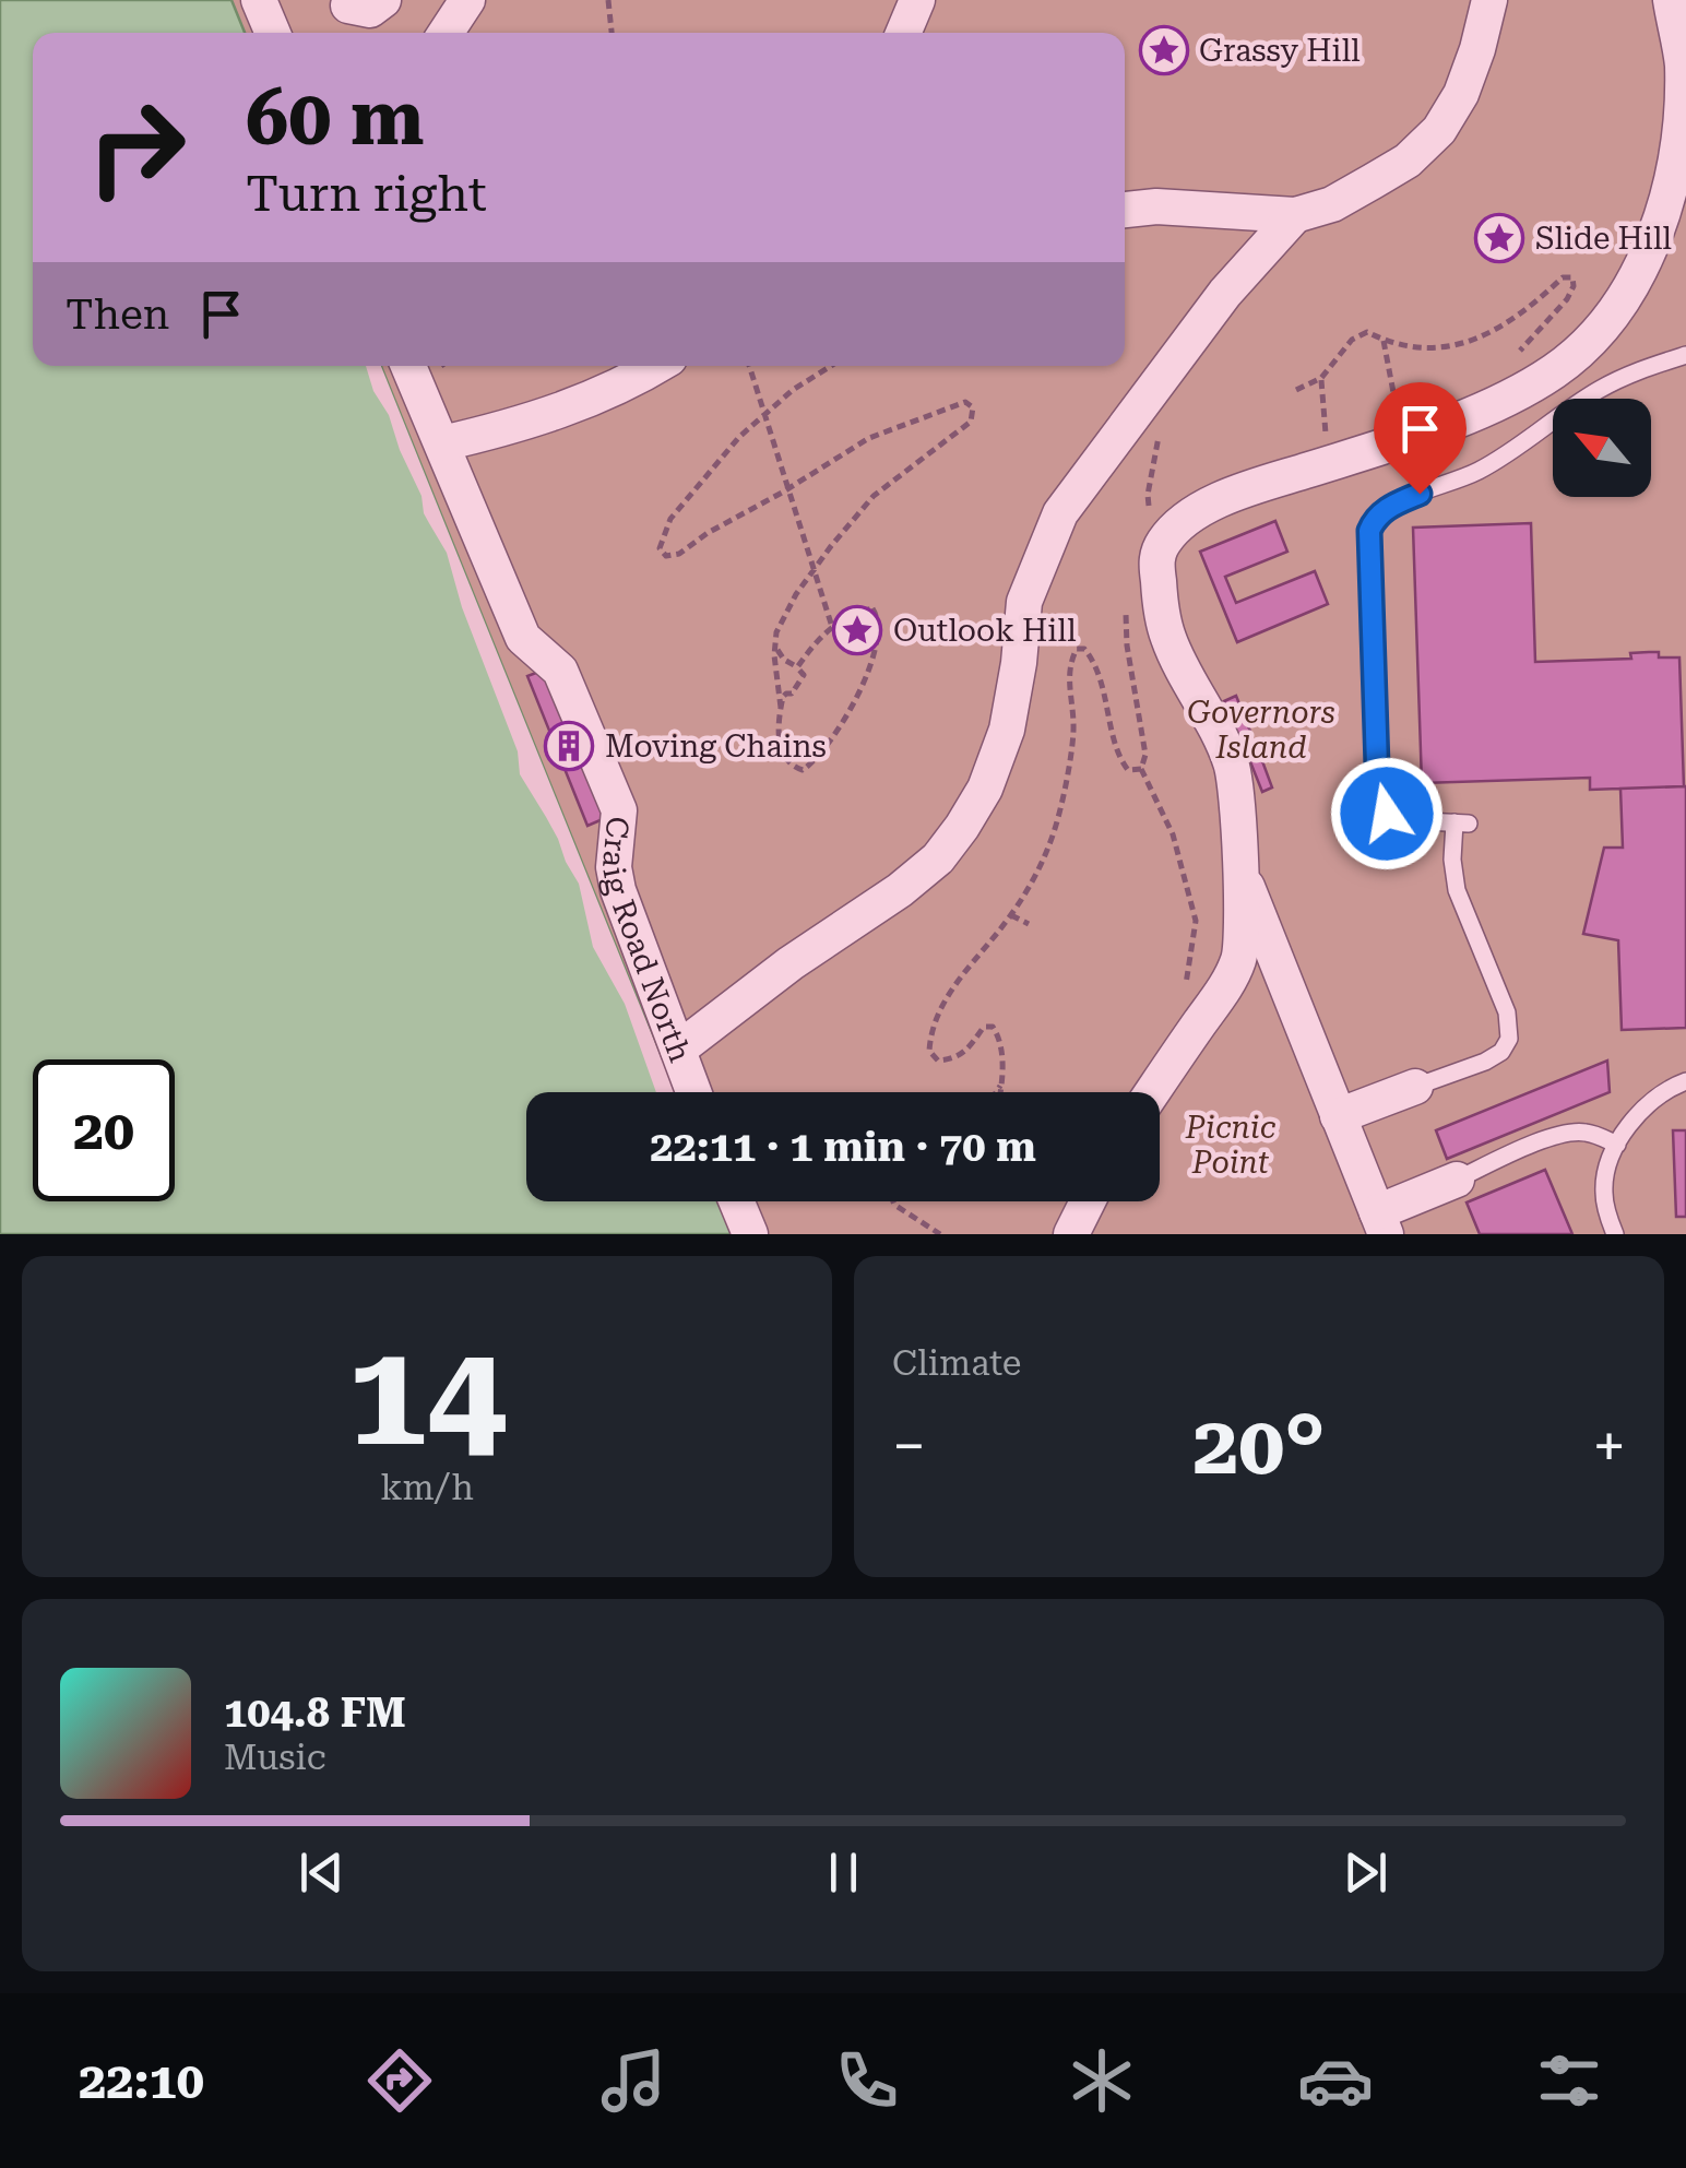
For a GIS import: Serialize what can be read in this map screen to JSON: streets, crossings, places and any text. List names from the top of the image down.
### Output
{
  "streets": {
    "street": ["Craig Road North"]
  },
  "parks": ["Governors Island", "Picnic Point"],
  "places": {
    "place": ["Grassy Hill", "Slide Hill", "Outlook Hill"],
    "building": ["Moving Chains"]
  },
  "north": "top left",
  "page": {
    "turn": ["60 m", "Turn right"],
    "then": "Then",
    "limit": "20",
    "trip": "22:11 · 1 min · 70 m",
    "tile": [
      ["14", "km/h"],
      "Climate"
    ],
    "heat": ["−", "20°", "+"],
    "song": ["104.8 FM", "Music"],
    "tabs": "22:10"
  }
}
